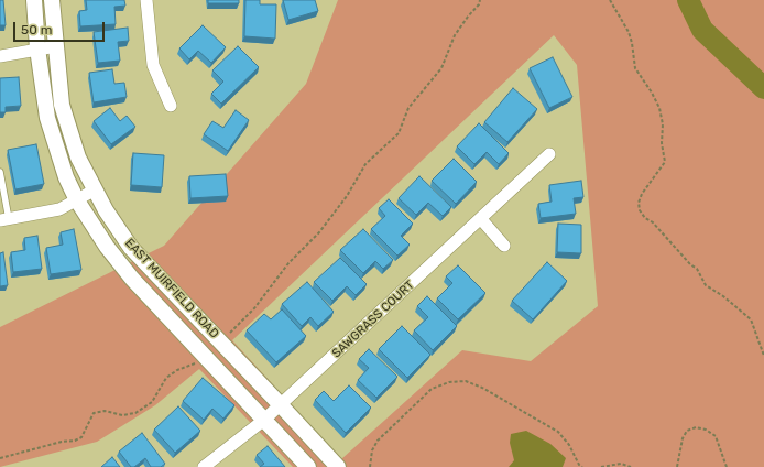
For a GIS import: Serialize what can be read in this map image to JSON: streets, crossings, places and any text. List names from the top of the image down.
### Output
{
  "streets": {
    "street": ["EAST MUIRFIELD ROAD", "SAWGRASS COURT"]
  },
  "crossings": [
    ["EAST MUIRFIELD ROAD", "SAWGRASS COURT"]
  ],
  "scale_bar": "50 m"
}
